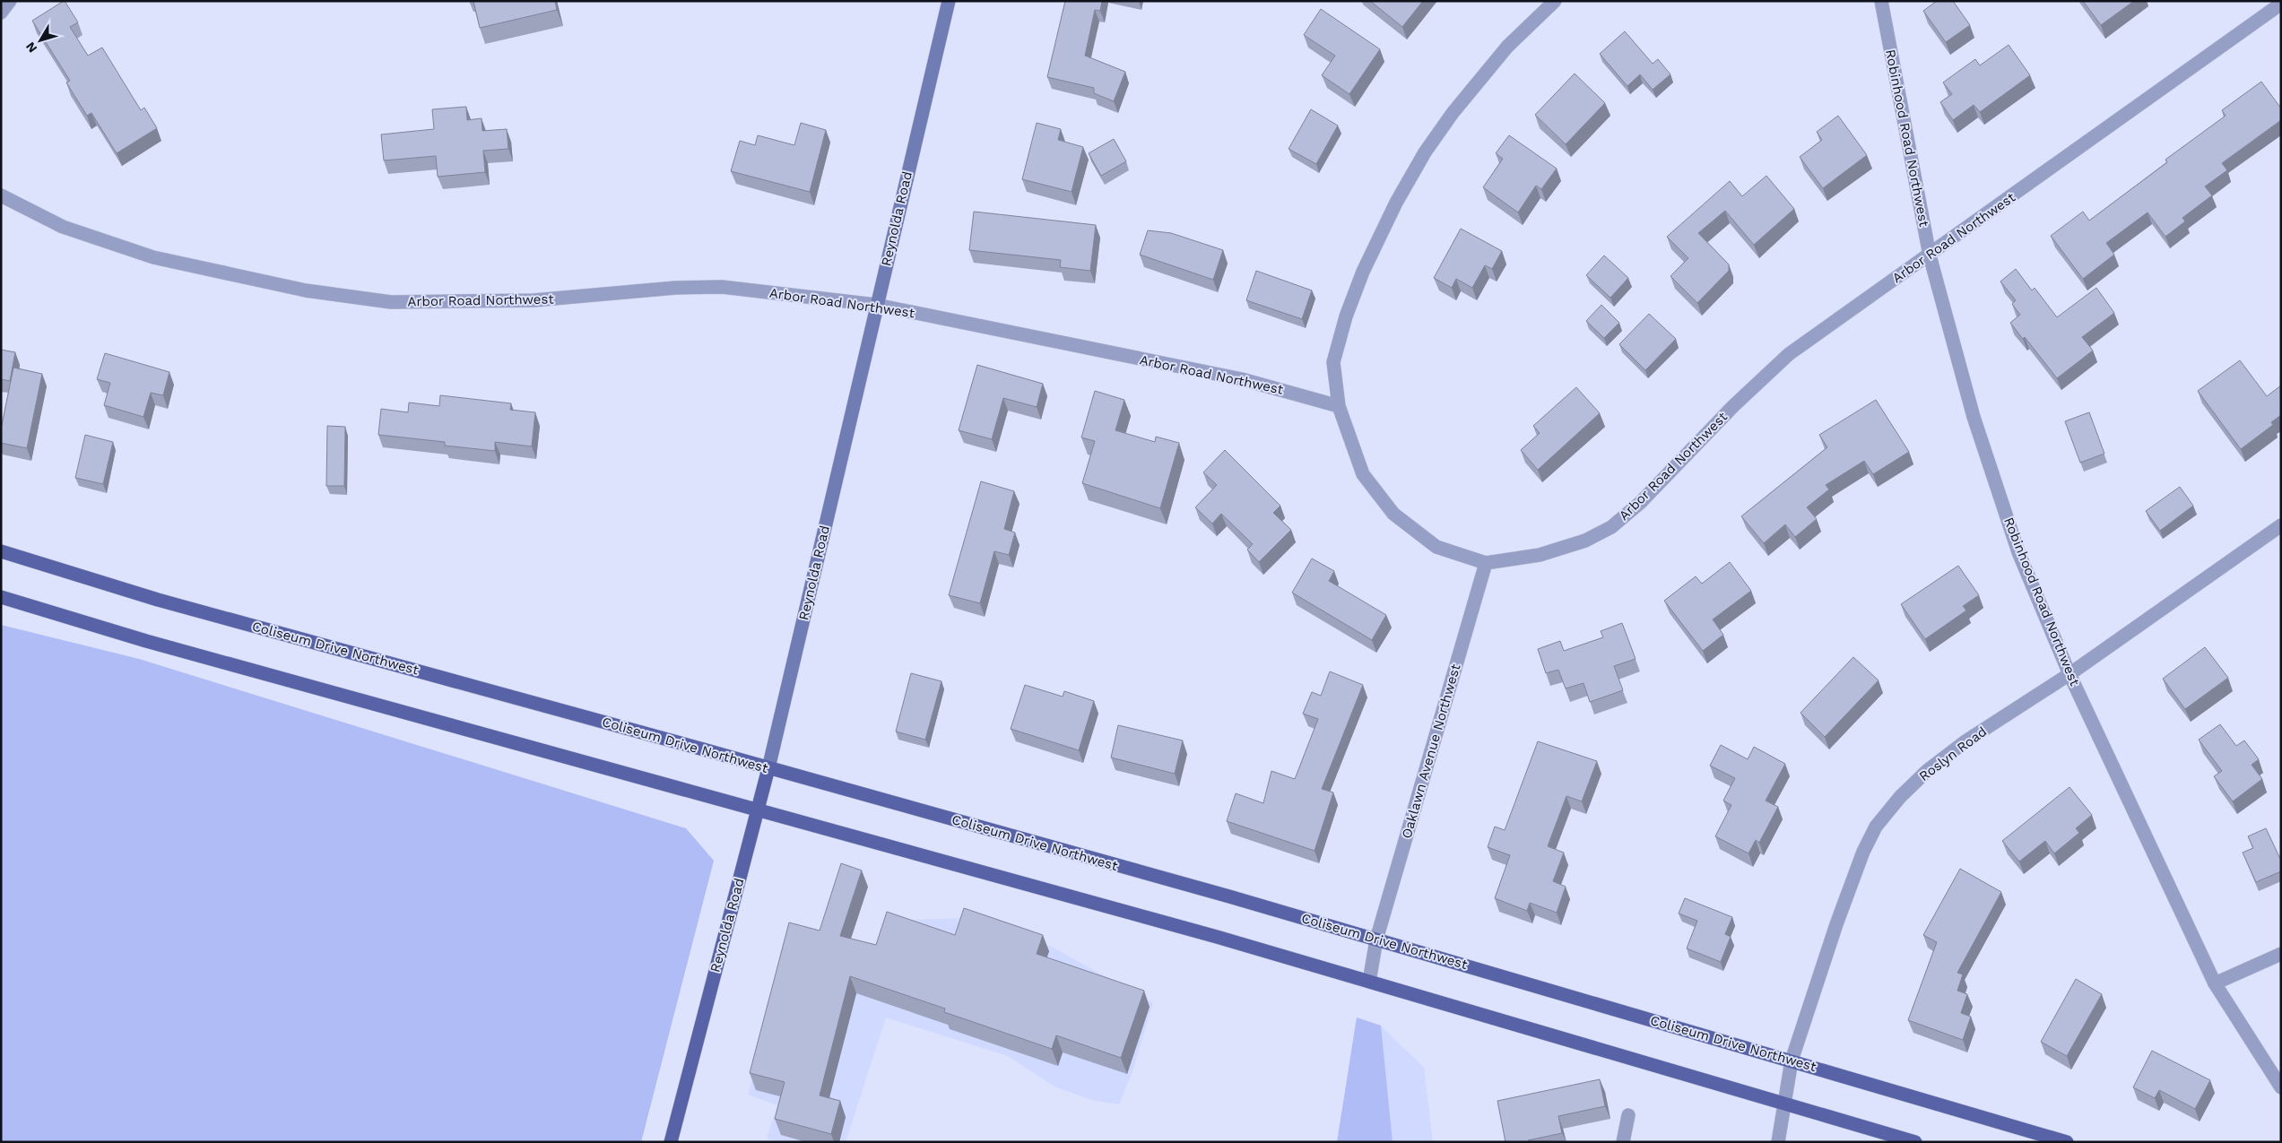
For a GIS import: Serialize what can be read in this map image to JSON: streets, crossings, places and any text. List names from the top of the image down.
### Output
{
  "streets": {
    "main road": ["Reynolda Road", "Coliseum Drive Northwest"],
    "street": [
      "Robinhood Road Northwest",
      "Arbor Road Northwest",
      "Oaklawn Avenue Northwest",
      "Roslyn Road"
    ]
  },
  "crossings": [
    ["Robinhood Road Northwest", "Arbor Road Northwest"],
    ["Robinhood Road Northwest", "Roslyn Road"],
    ["Reynolda Road", "Arbor Road Northwest"],
    ["Reynolda Road", "Coliseum Drive Northwest"],
    ["Arbor Road Northwest", "Oaklawn Avenue Northwest"],
    ["Coliseum Drive Northwest", "Oaklawn Avenue Northwest"],
    ["Coliseum Drive Northwest", "Roslyn Road"]
  ],
  "north": "bottom left"
}
